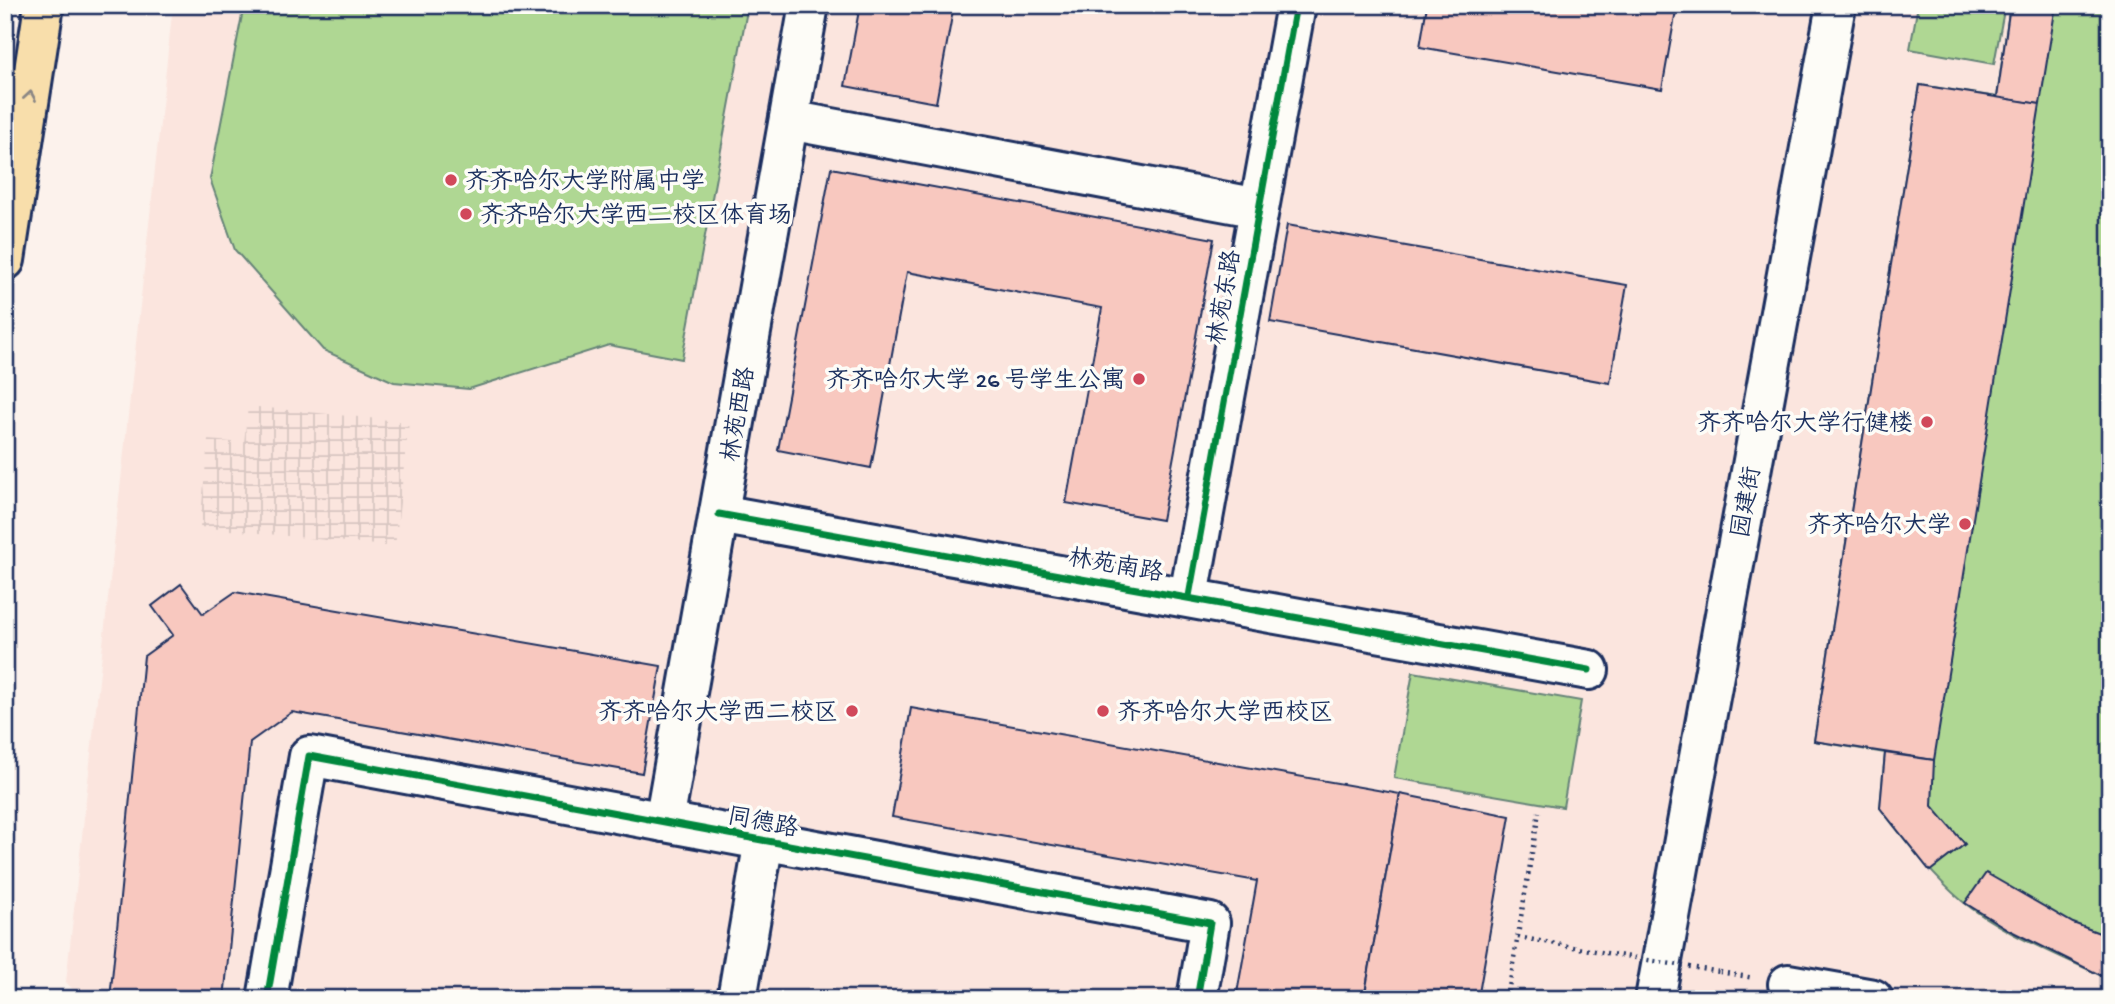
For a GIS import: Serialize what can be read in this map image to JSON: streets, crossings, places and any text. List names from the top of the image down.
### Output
{
  "streets": {
    "street": [
      "林苑东路",
      "林苑西路",
      "园建街",
      "林苑南路",
      "同德路"
    ]
  },
  "crossings": [
    ["林苑东路", "林苑南路"],
    ["林苑西路", "林苑南路"],
    ["林苑西路", "同德路"]
  ],
  "places": [
    "齐齐哈尔大学附属中学",
    "齐齐哈尔大学西二校区体育场",
    "齐齐哈尔大学 26 号学生公寓",
    "齐齐哈尔大学行健楼",
    "齐齐哈尔大学",
    "齐齐哈尔大学西二校区",
    "齐齐哈尔大学西校区"
  ]
}
